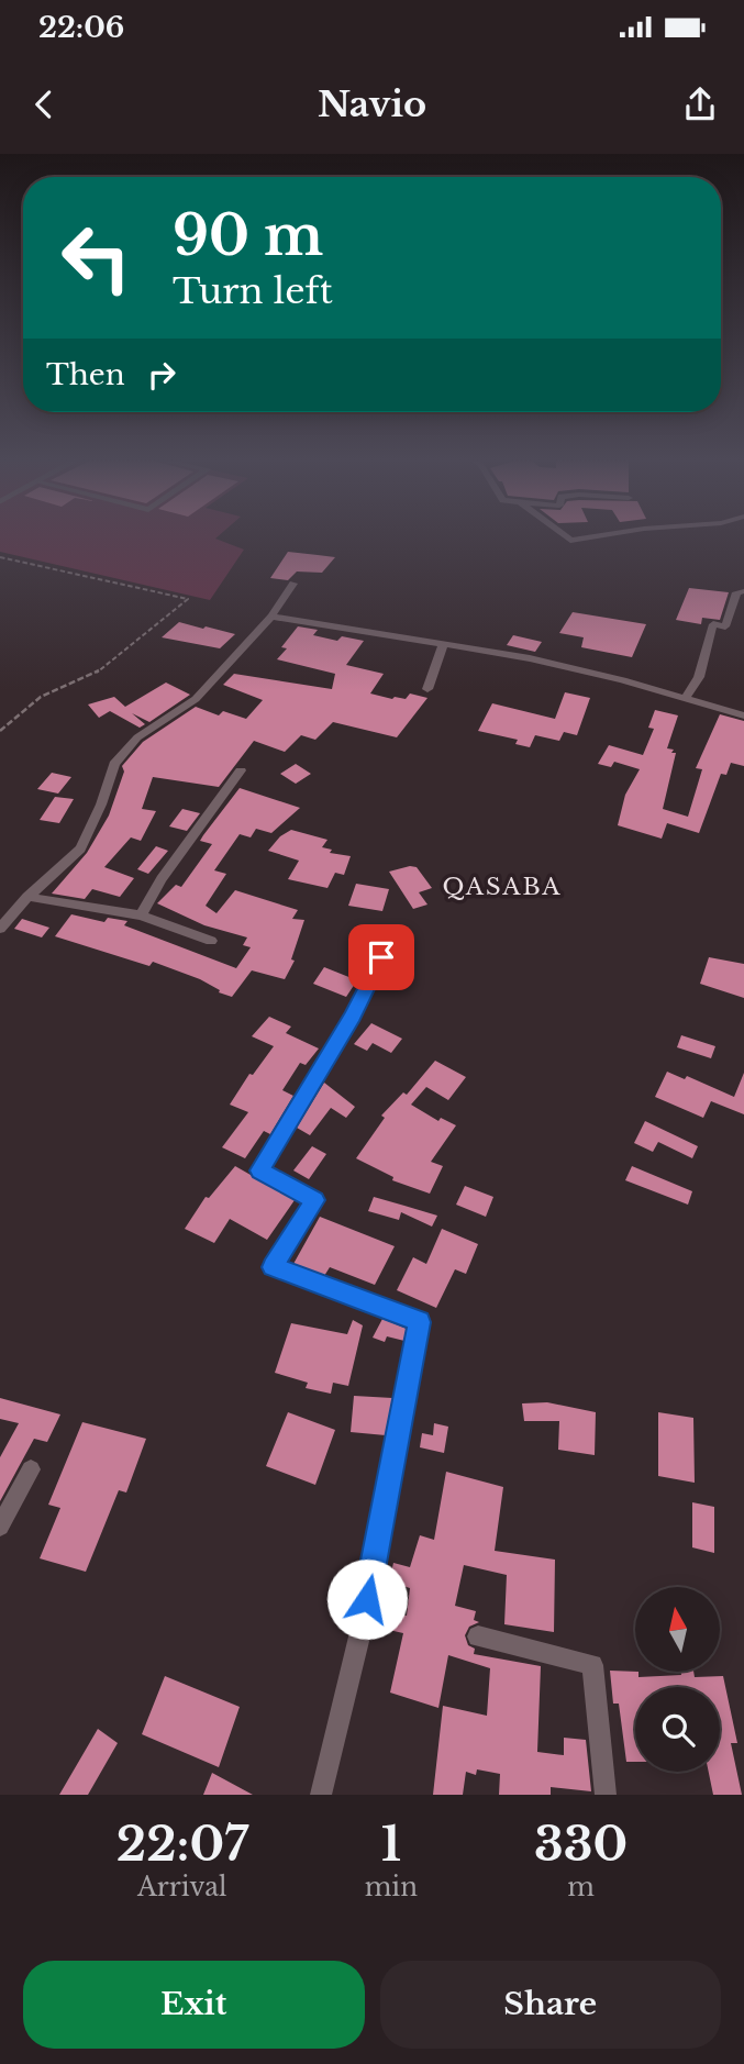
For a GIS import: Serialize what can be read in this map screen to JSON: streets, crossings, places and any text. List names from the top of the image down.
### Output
{
  "districts": ["QASABA"],
  "north": "top",
  "page": {
    "status": "22:06",
    "header": "Navio",
    "turn": ["90 m", "Turn left"],
    "then": "Then",
    "eta": [
      "22:07",
      "Arrival",
      "1",
      "min",
      "330",
      "m"
    ],
    "buttons": ["Exit", "Share"]
  }
}
